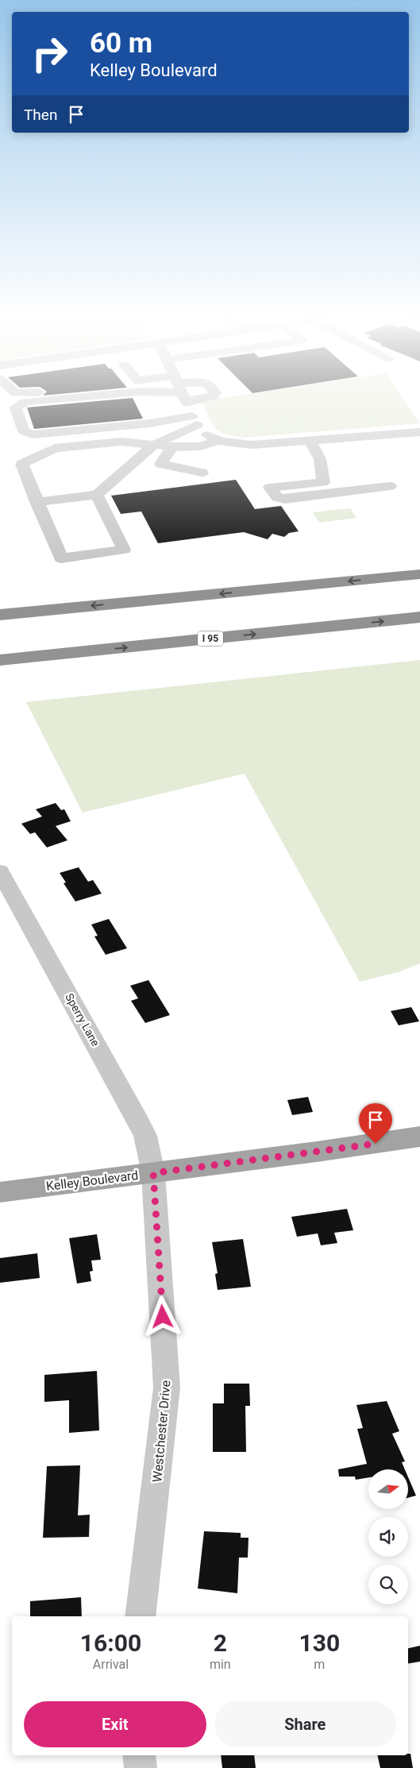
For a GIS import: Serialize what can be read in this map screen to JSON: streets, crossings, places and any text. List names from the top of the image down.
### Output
{
  "streets": {
    "highway": ["I 95"],
    "main road": ["Kelley Boulevard"],
    "street": ["Sperry Lane", "Westchester Drive"]
  },
  "crossings": [
    ["Sperry Lane", "Kelley Boulevard"],
    ["Sperry Lane", "Westchester Drive"],
    ["Kelley Boulevard", "Westchester Drive"]
  ],
  "north": "right",
  "page": {
    "turn": ["60 m", "Kelley Boulevard"],
    "then": "Then",
    "eta": [
      "16:00",
      "Arrival",
      "2",
      "min",
      "130",
      "m"
    ],
    "buttons": ["Exit", "Share"]
  }
}
